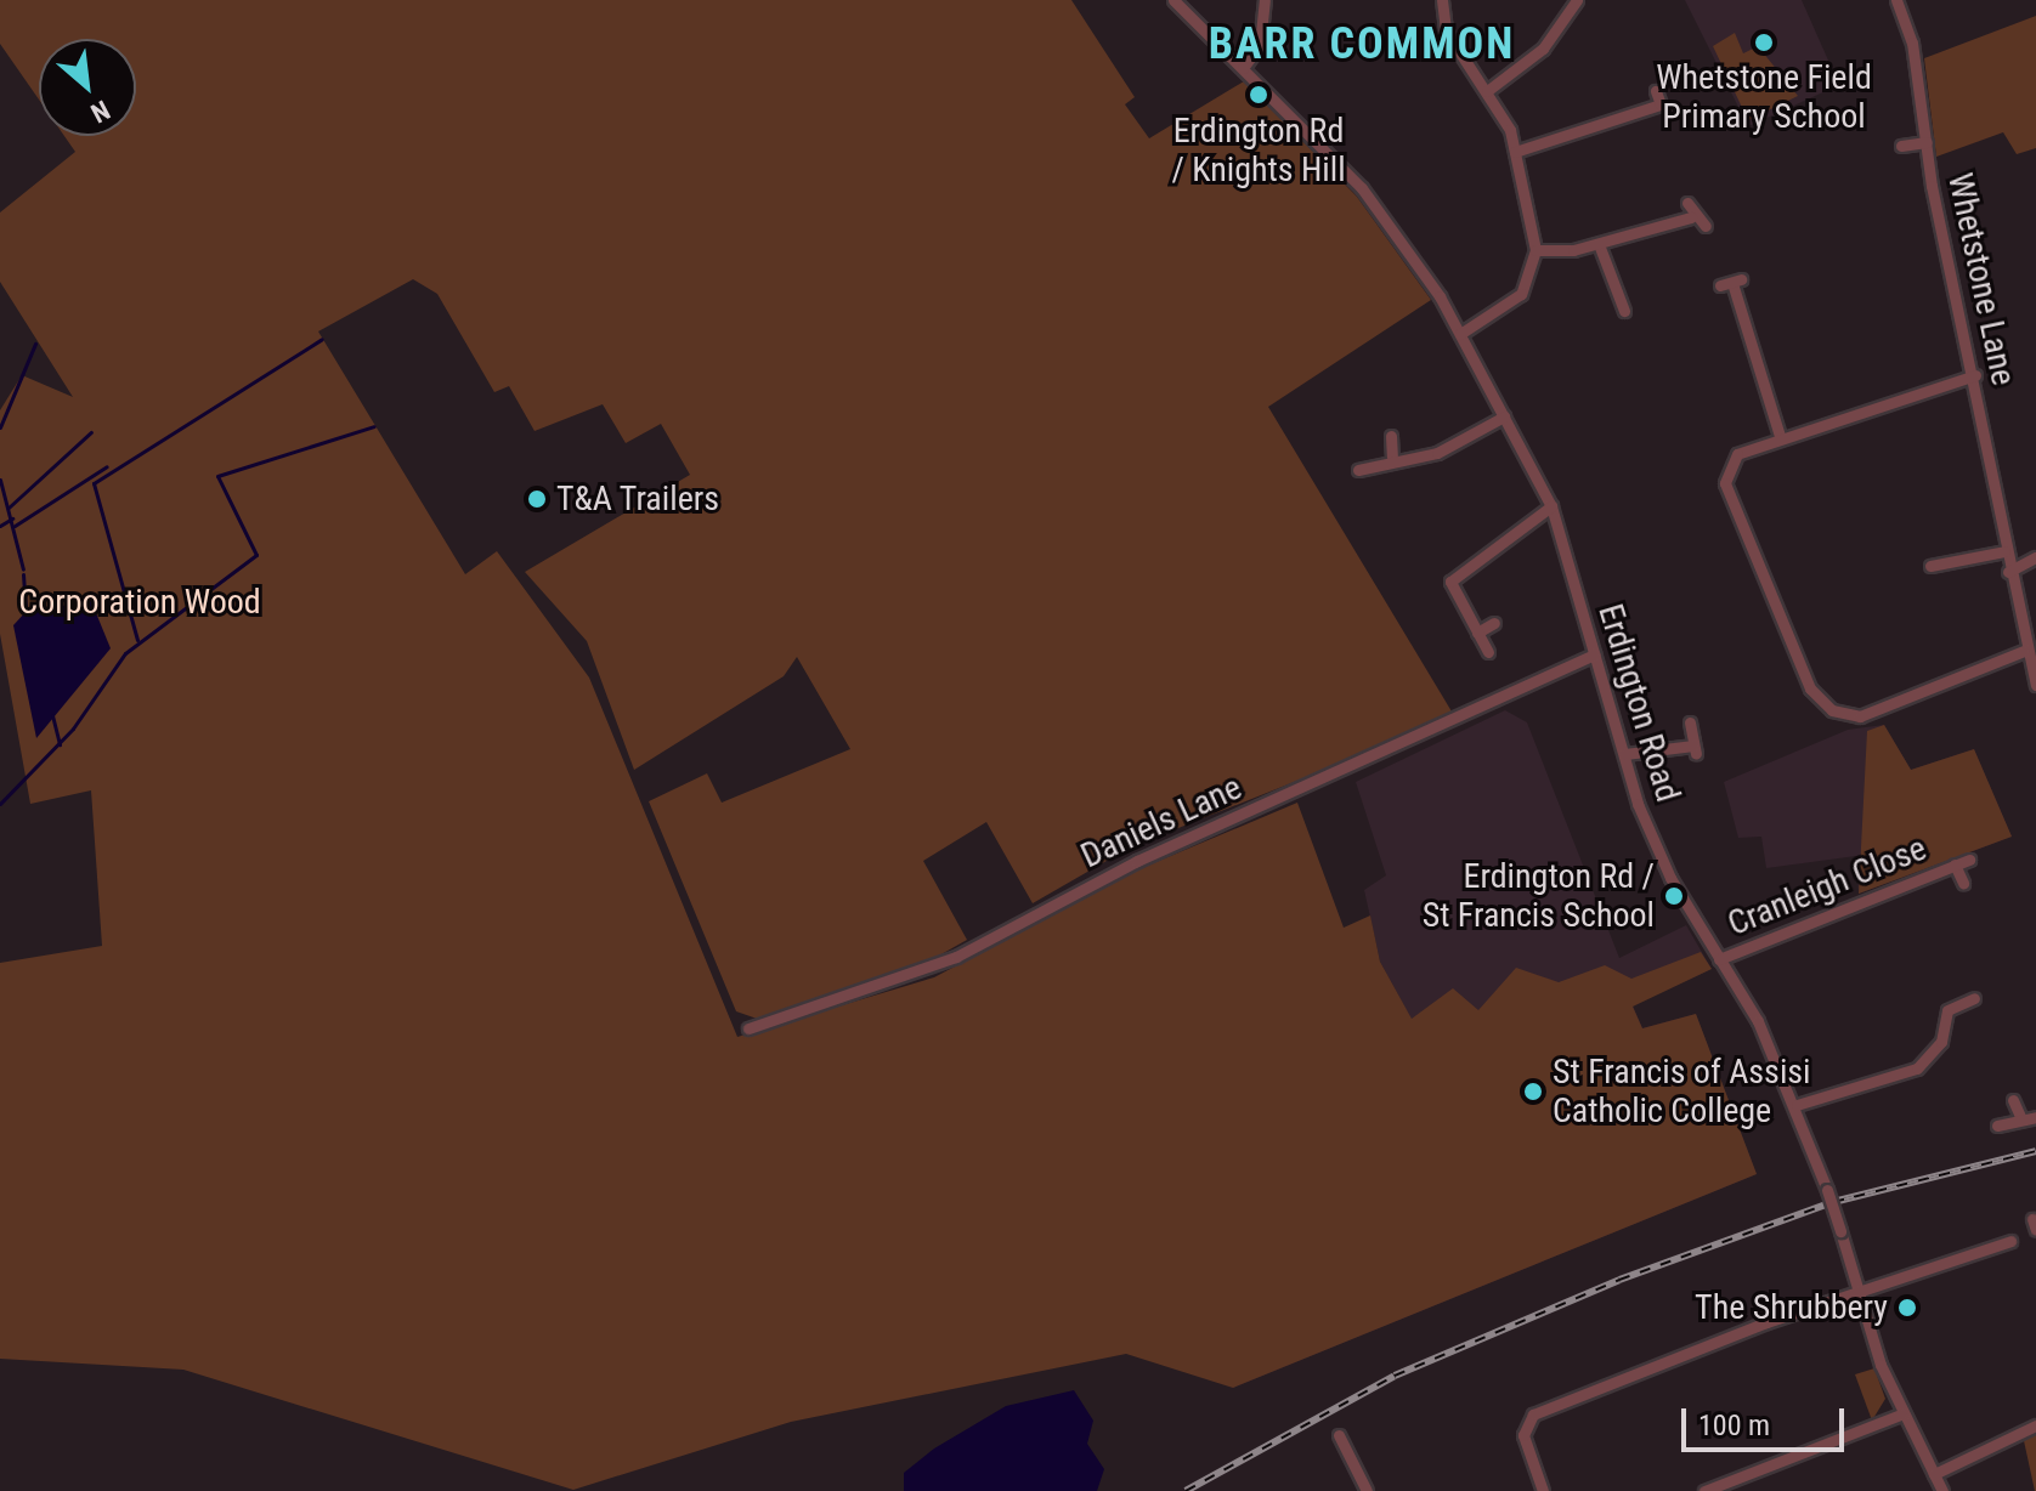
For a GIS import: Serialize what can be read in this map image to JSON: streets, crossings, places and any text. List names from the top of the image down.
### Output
{
  "streets": {
    "street": [
      "Whetstone Lane",
      "Erdington Road",
      "Daniels Lane",
      "Cranleigh Close"
    ]
  },
  "crossings": [
    ["Erdington Road", "Daniels Lane"],
    ["Erdington Road", "Cranleigh Close"]
  ],
  "districts": ["BARR COMMON"],
  "parks": ["Corporation Wood"],
  "places": [
    "Whetstone Field Primary School",
    "Erdington Rd / Knights Hill",
    "T&A Trailers",
    "Erdington Rd / St Francis School",
    "St Francis of Assisi Catholic College",
    "The Shrubbery"
  ],
  "scale_bar": "100 m",
  "north": "bottom right"
}
